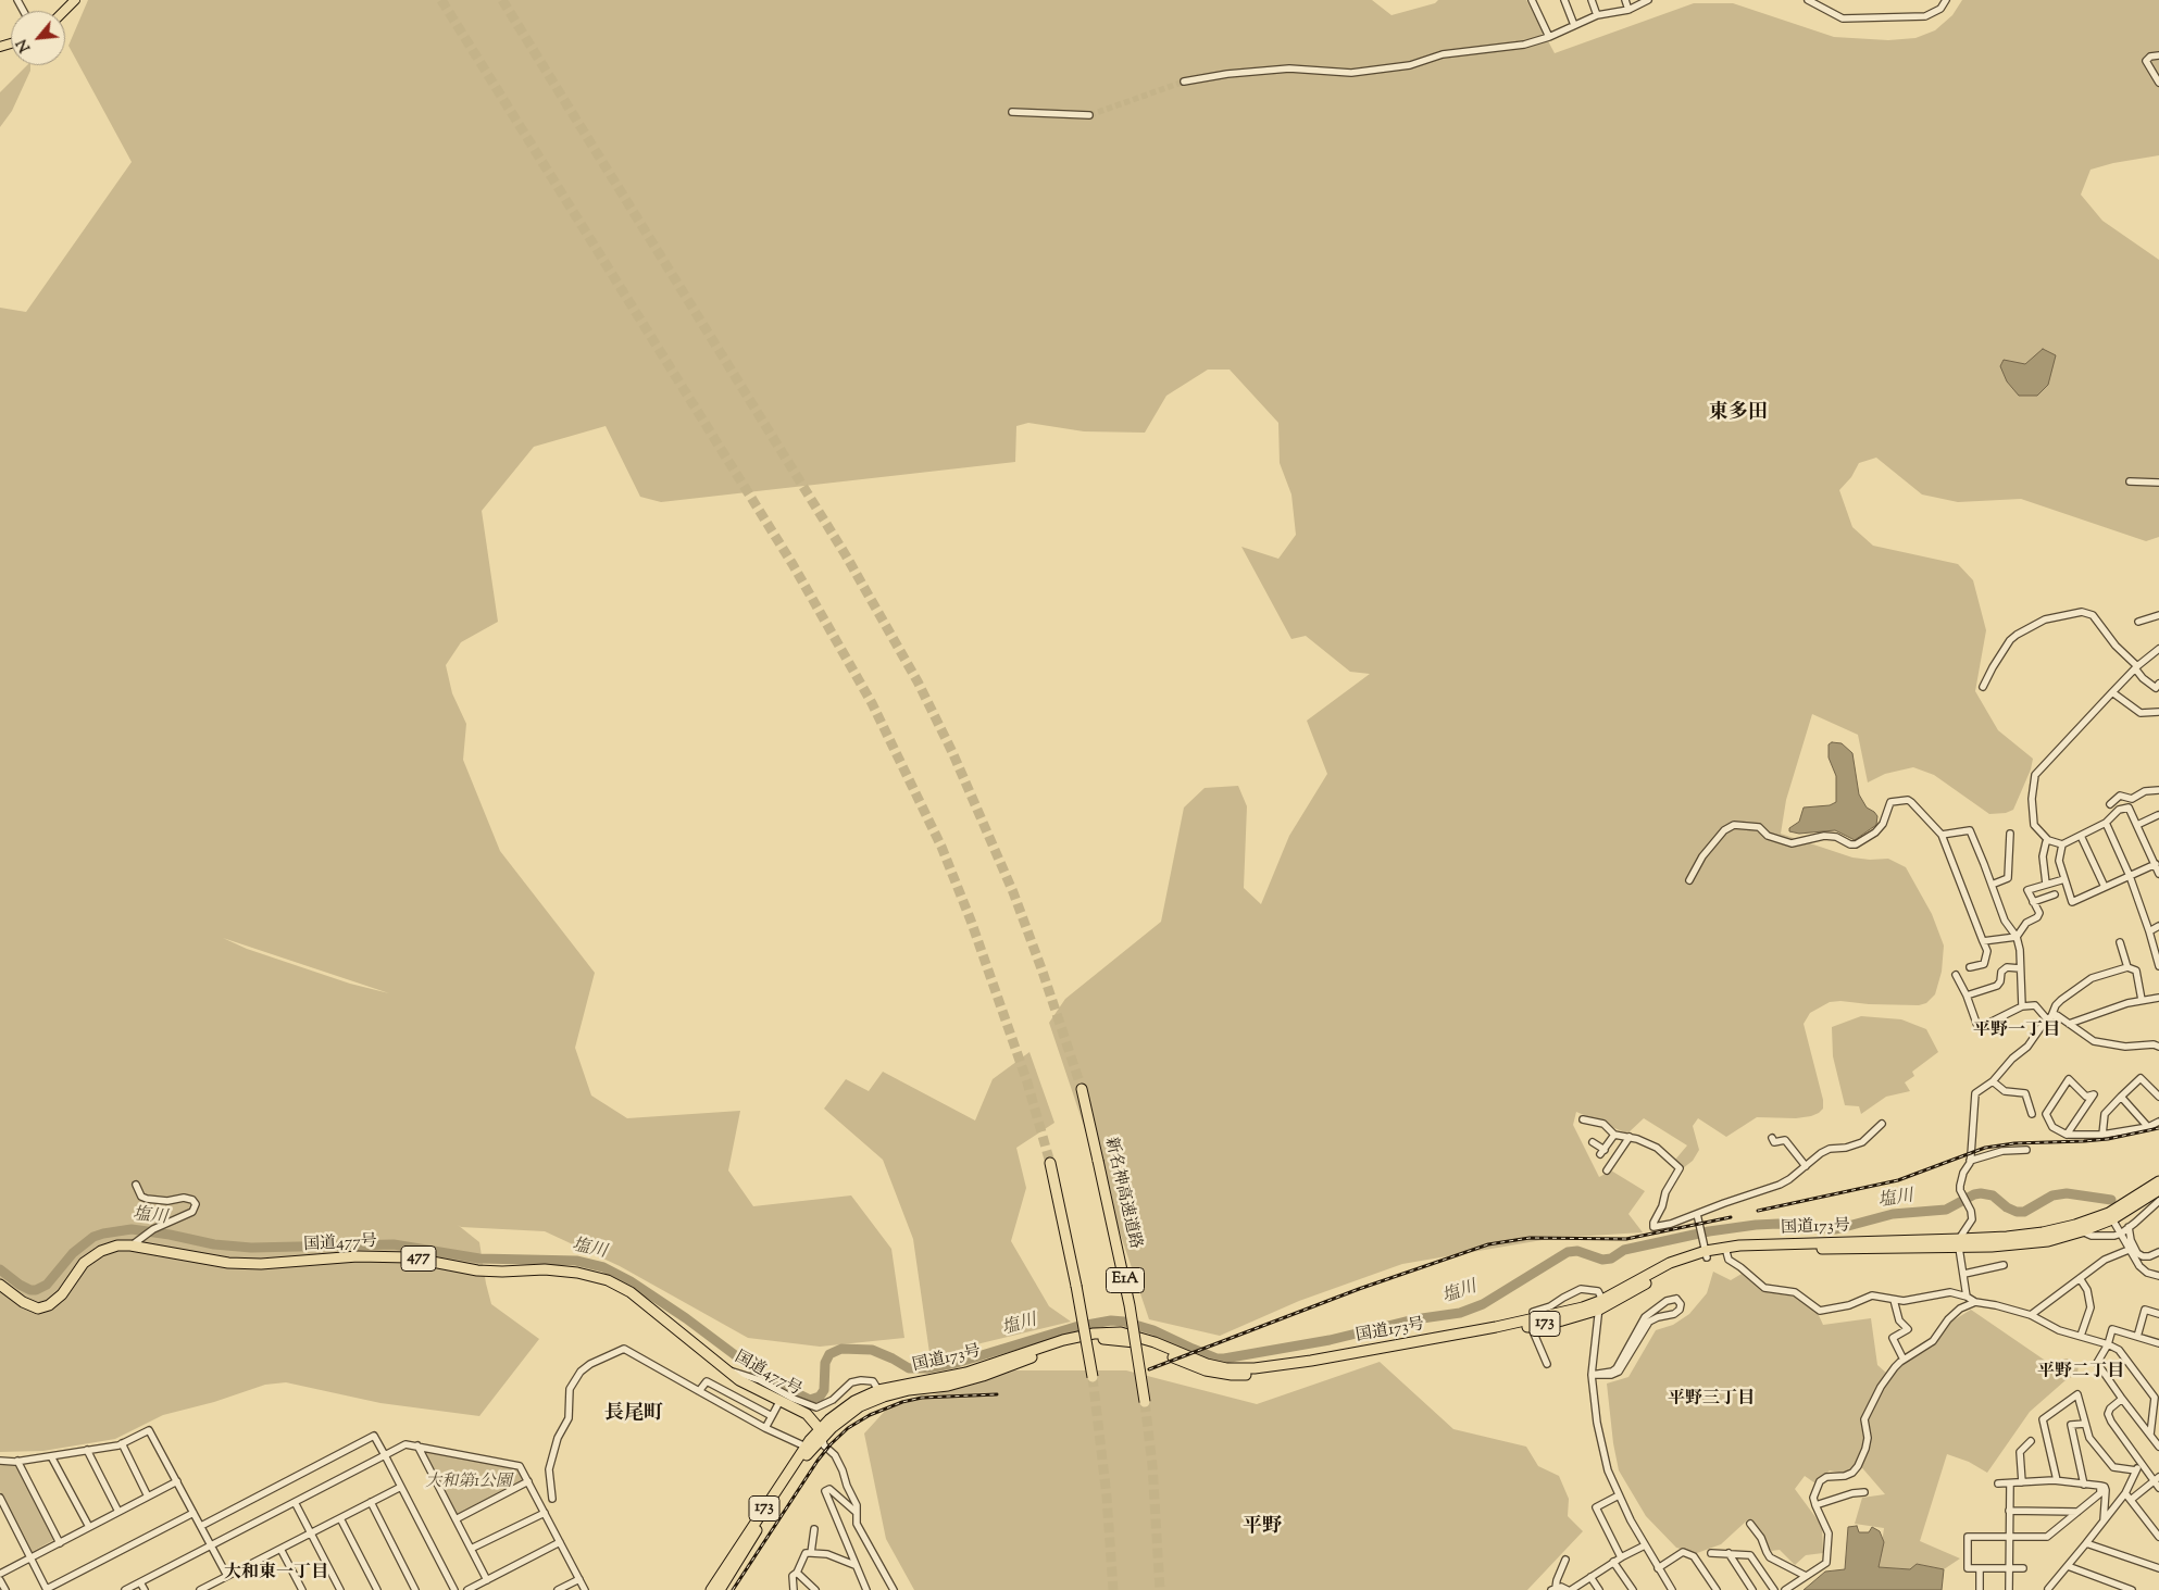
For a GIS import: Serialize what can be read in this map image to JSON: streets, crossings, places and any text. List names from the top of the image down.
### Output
{
  "streets": {
    "highway": [
      "新名神高速道路",
      "国道173号",
      "国道477号",
      "477",
      "E1A",
      "173"
    ]
  },
  "crossings": [
    ["国道173号", "国道477号"]
  ],
  "districts": [
    "東多田",
    "平野一丁目",
    "平野二丁目",
    "平野三丁目",
    "長尾町",
    "平野",
    "大和東一丁目"
  ],
  "water": ["塩川"],
  "parks": ["大和第1公園"],
  "north": "bottom left"
}
